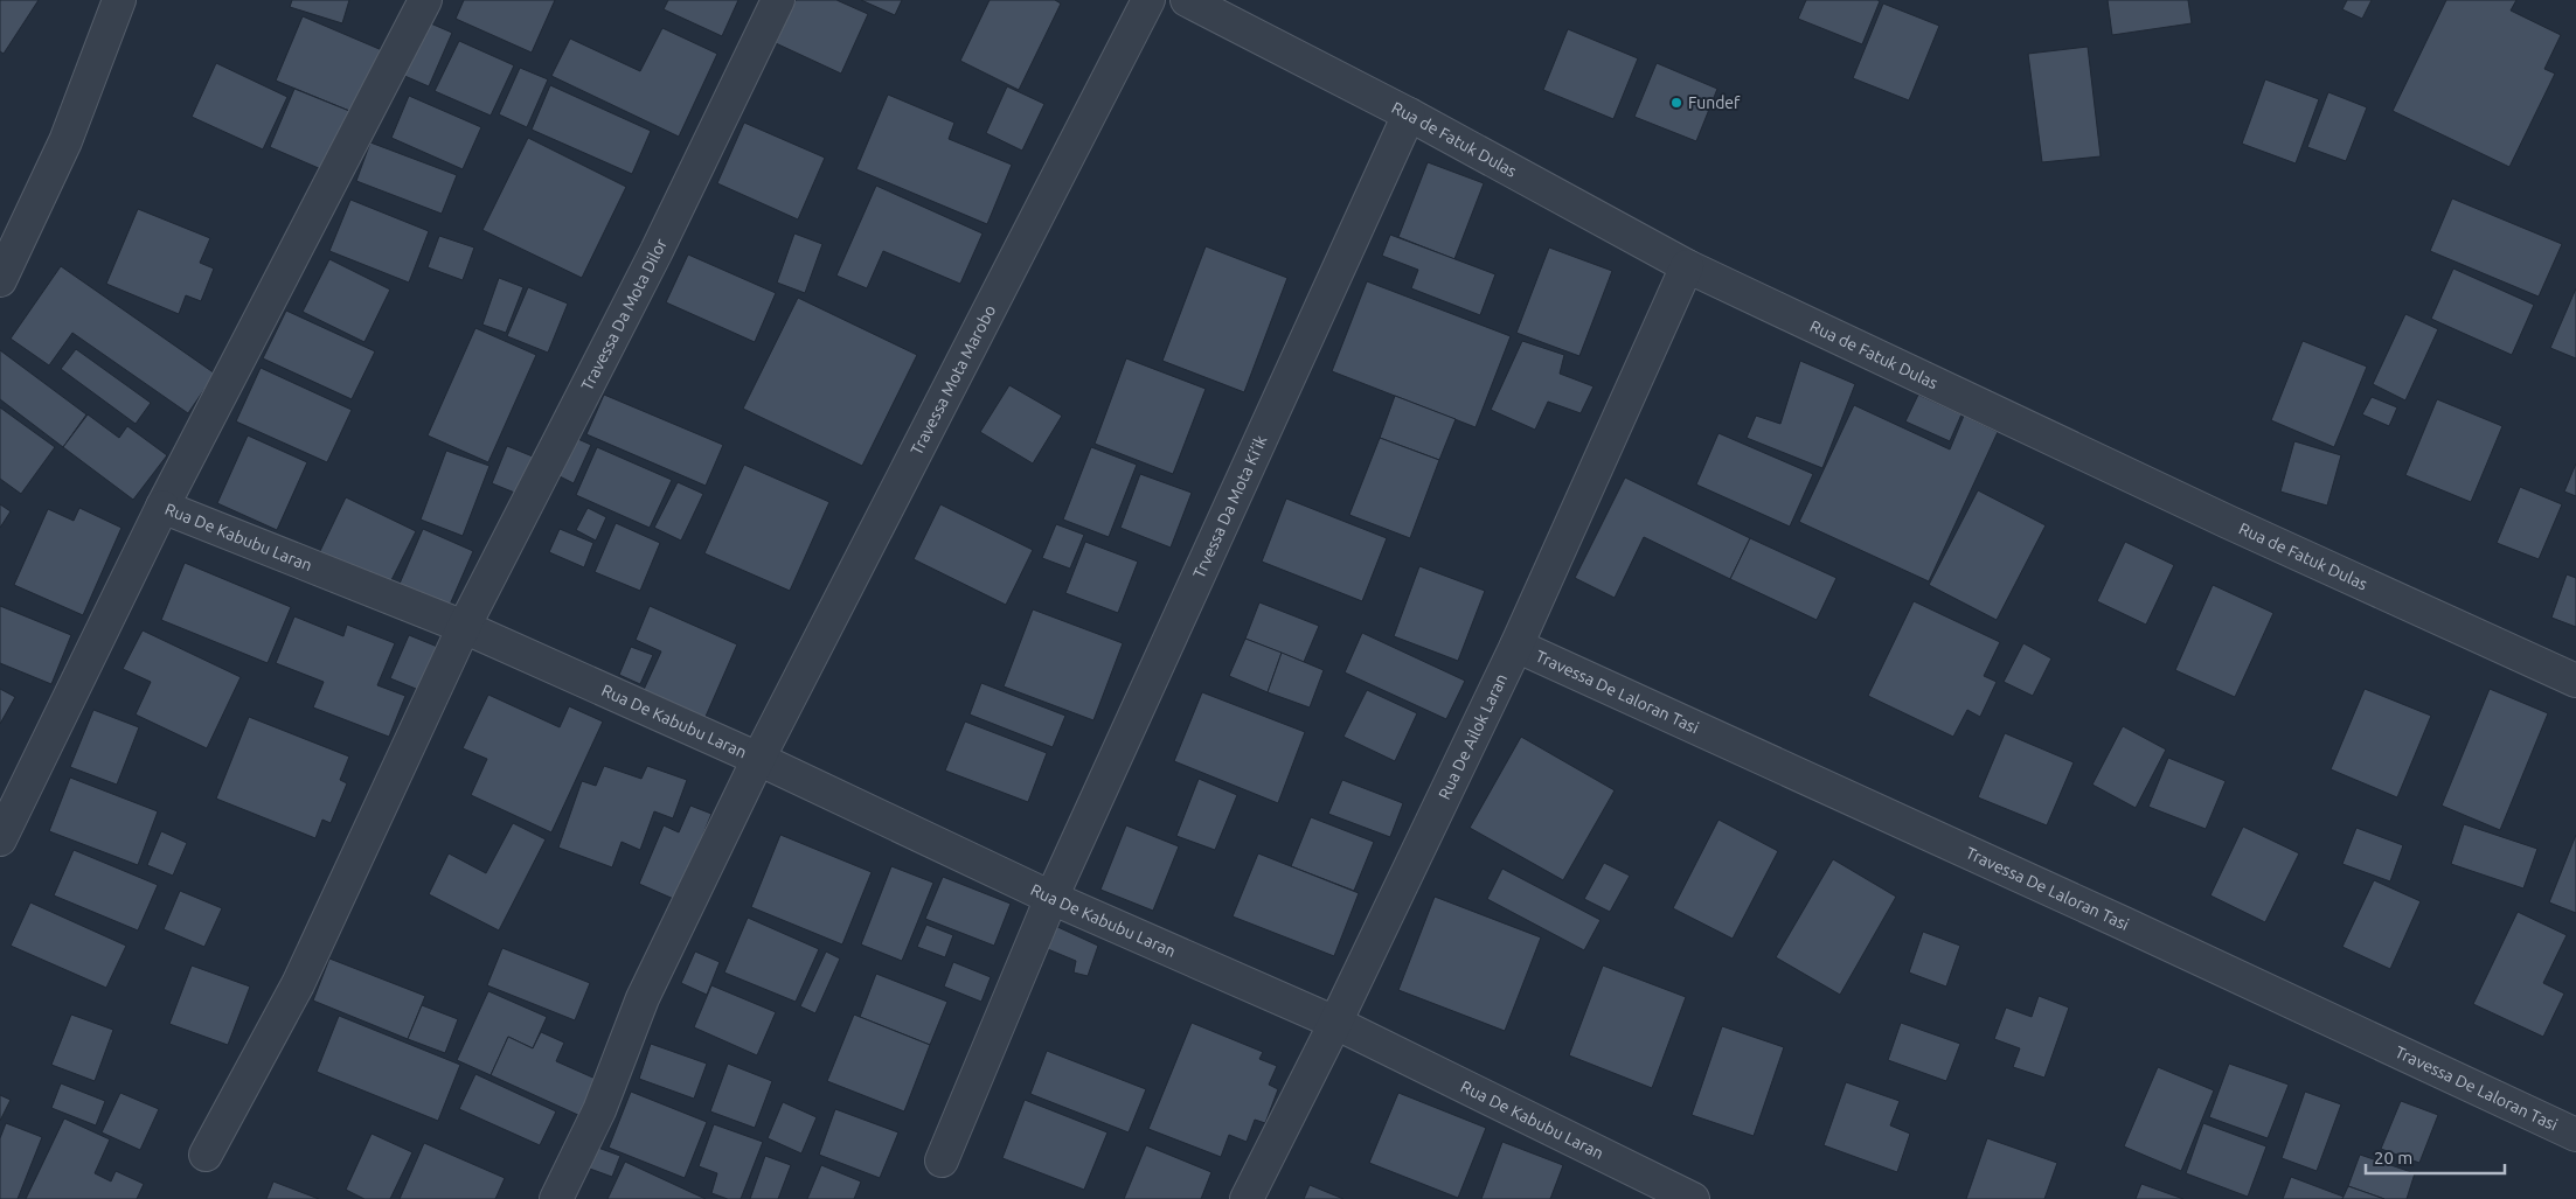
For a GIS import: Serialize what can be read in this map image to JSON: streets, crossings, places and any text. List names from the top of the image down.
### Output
{
  "streets": {
    "street": [
      "Rua de Fatuk Dulas",
      "Travessa Da Mota Dilor",
      "Travessa Mota Marobo",
      "Trvessa Da Mota Ki’ik",
      "Rua De Kabubu Laran",
      "Travessa De Laloran Tasi",
      "Rua De Ailok Laran"
    ]
  },
  "crossings": [
    ["Rua de Fatuk Dulas", "Trvessa Da Mota Ki’ik"],
    ["Rua de Fatuk Dulas", "Rua De Ailok Laran"],
    ["Travessa Da Mota Dilor", "Rua De Kabubu Laran"],
    ["Travessa Mota Marobo", "Rua De Kabubu Laran"],
    ["Trvessa Da Mota Ki’ik", "Rua De Kabubu Laran"],
    ["Rua De Kabubu Laran", "Rua De Ailok Laran"],
    ["Travessa De Laloran Tasi", "Rua De Ailok Laran"]
  ],
  "places": ["Fundef"],
  "scale_bar": "20 m"
}
